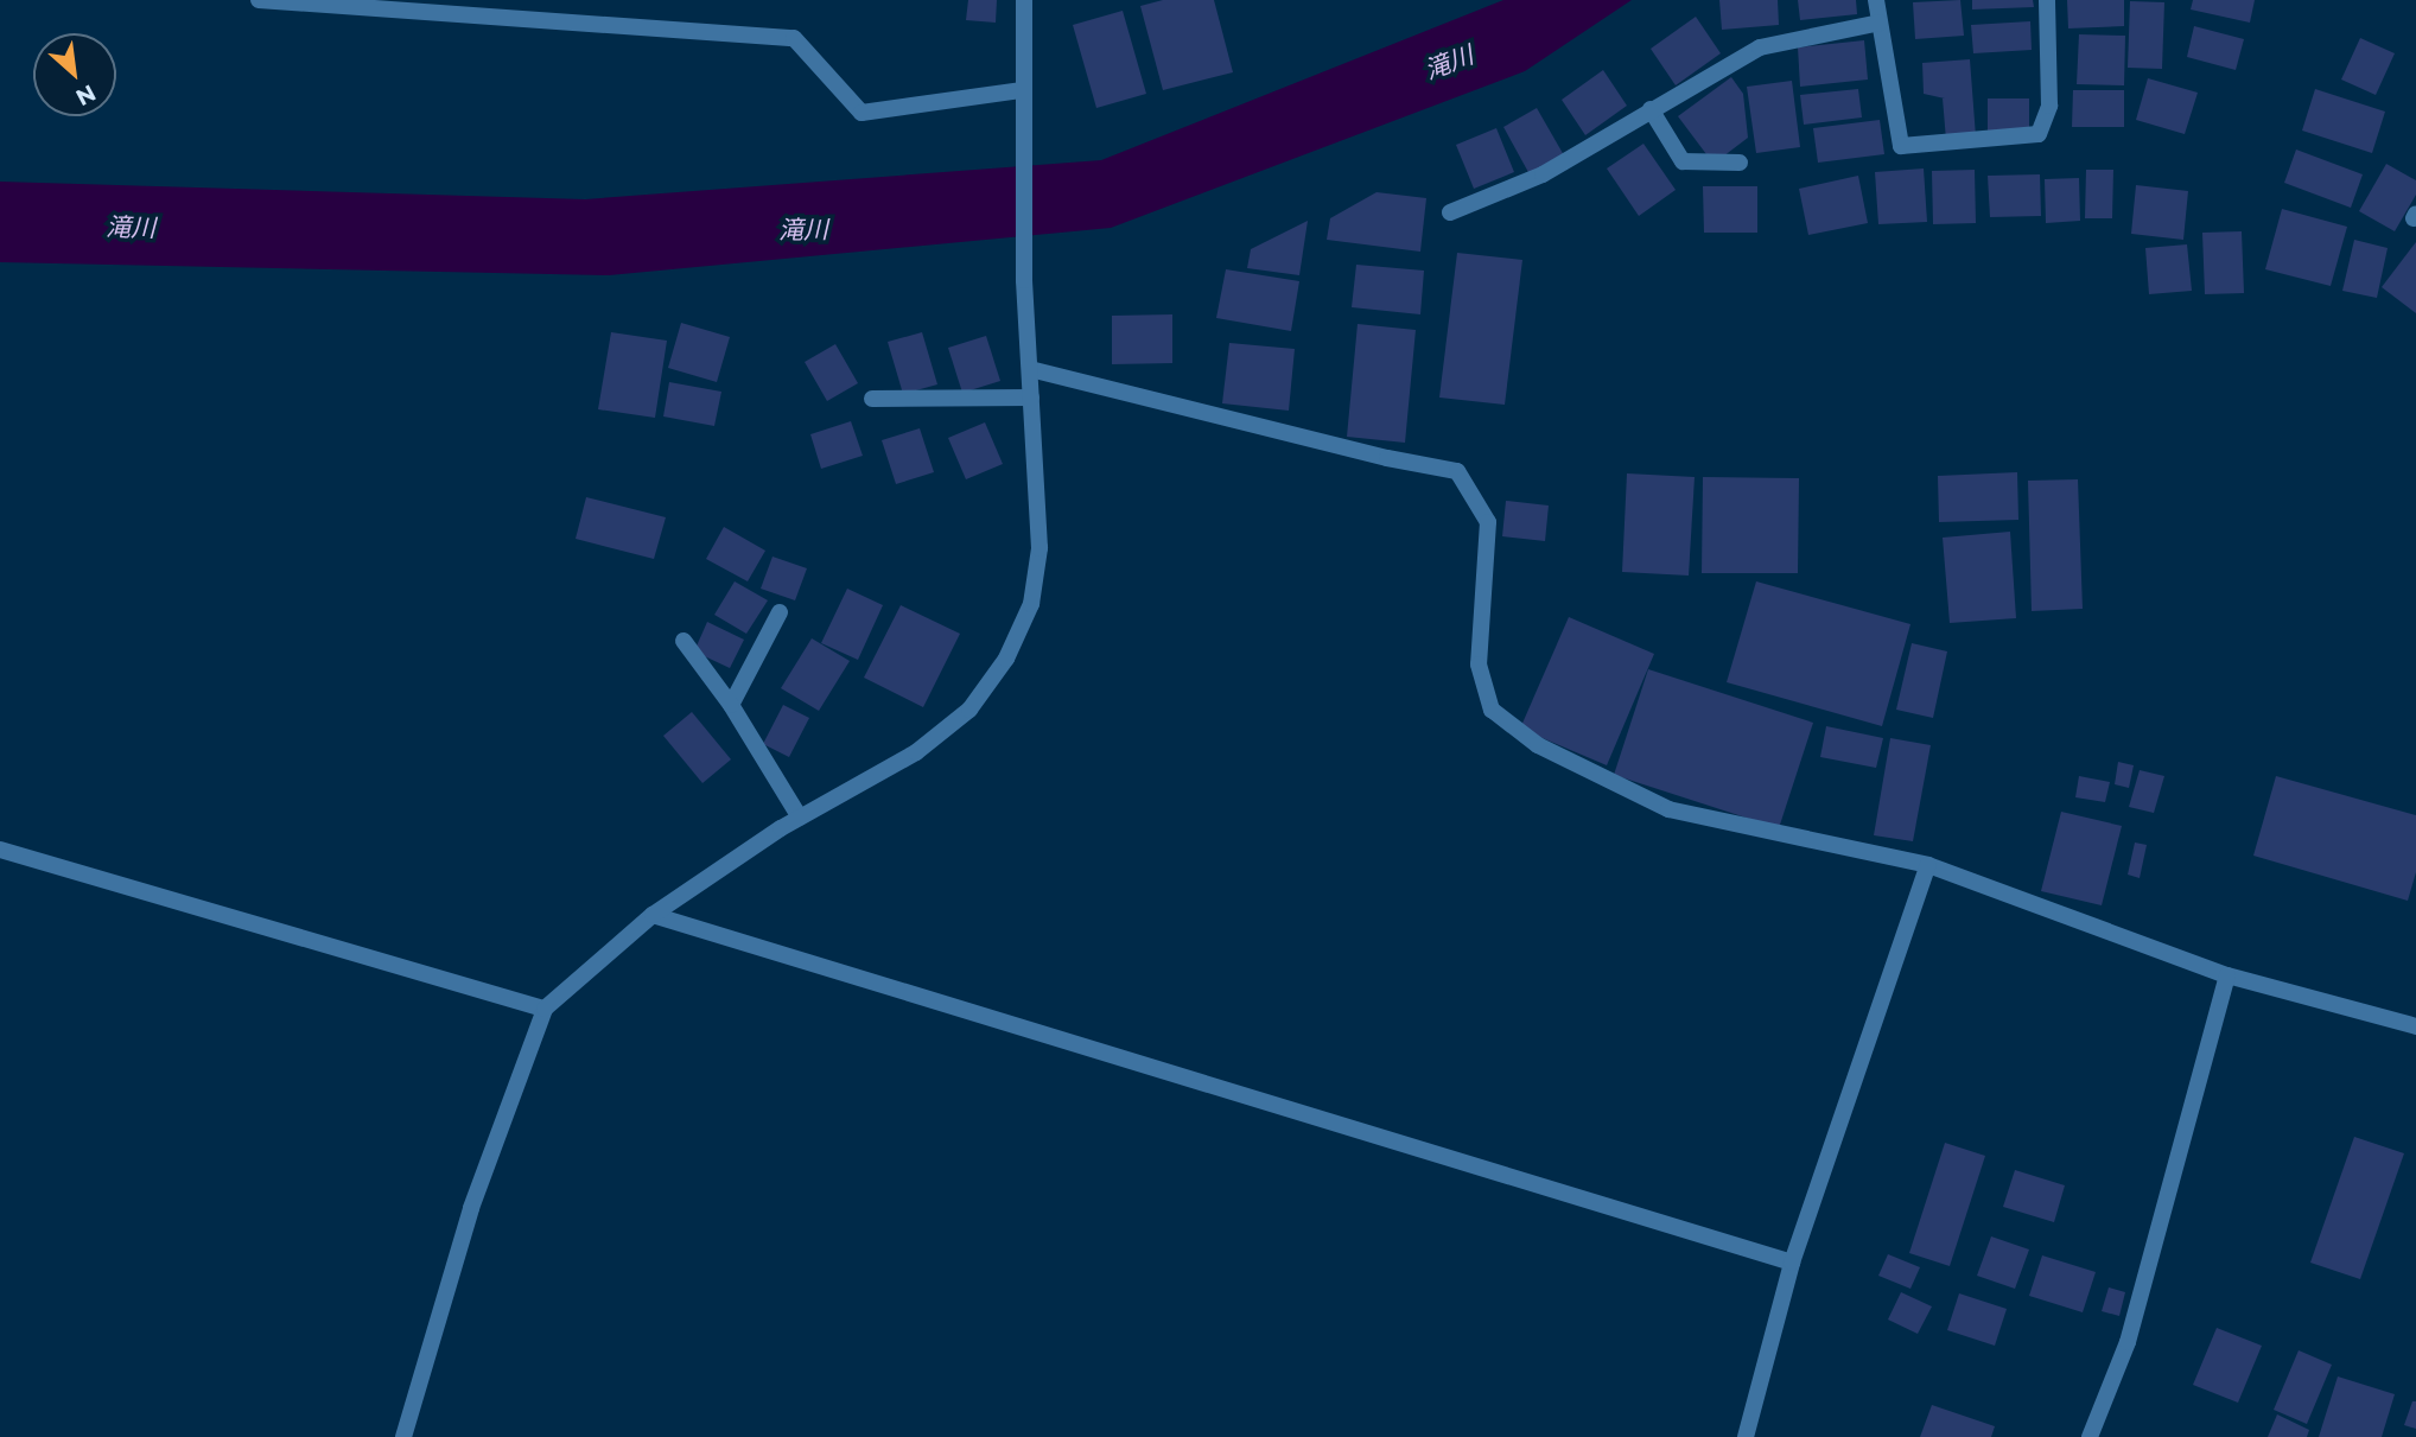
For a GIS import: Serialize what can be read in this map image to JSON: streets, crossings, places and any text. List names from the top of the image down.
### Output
{
  "water": ["滝川"],
  "north": "bottom right"
}
